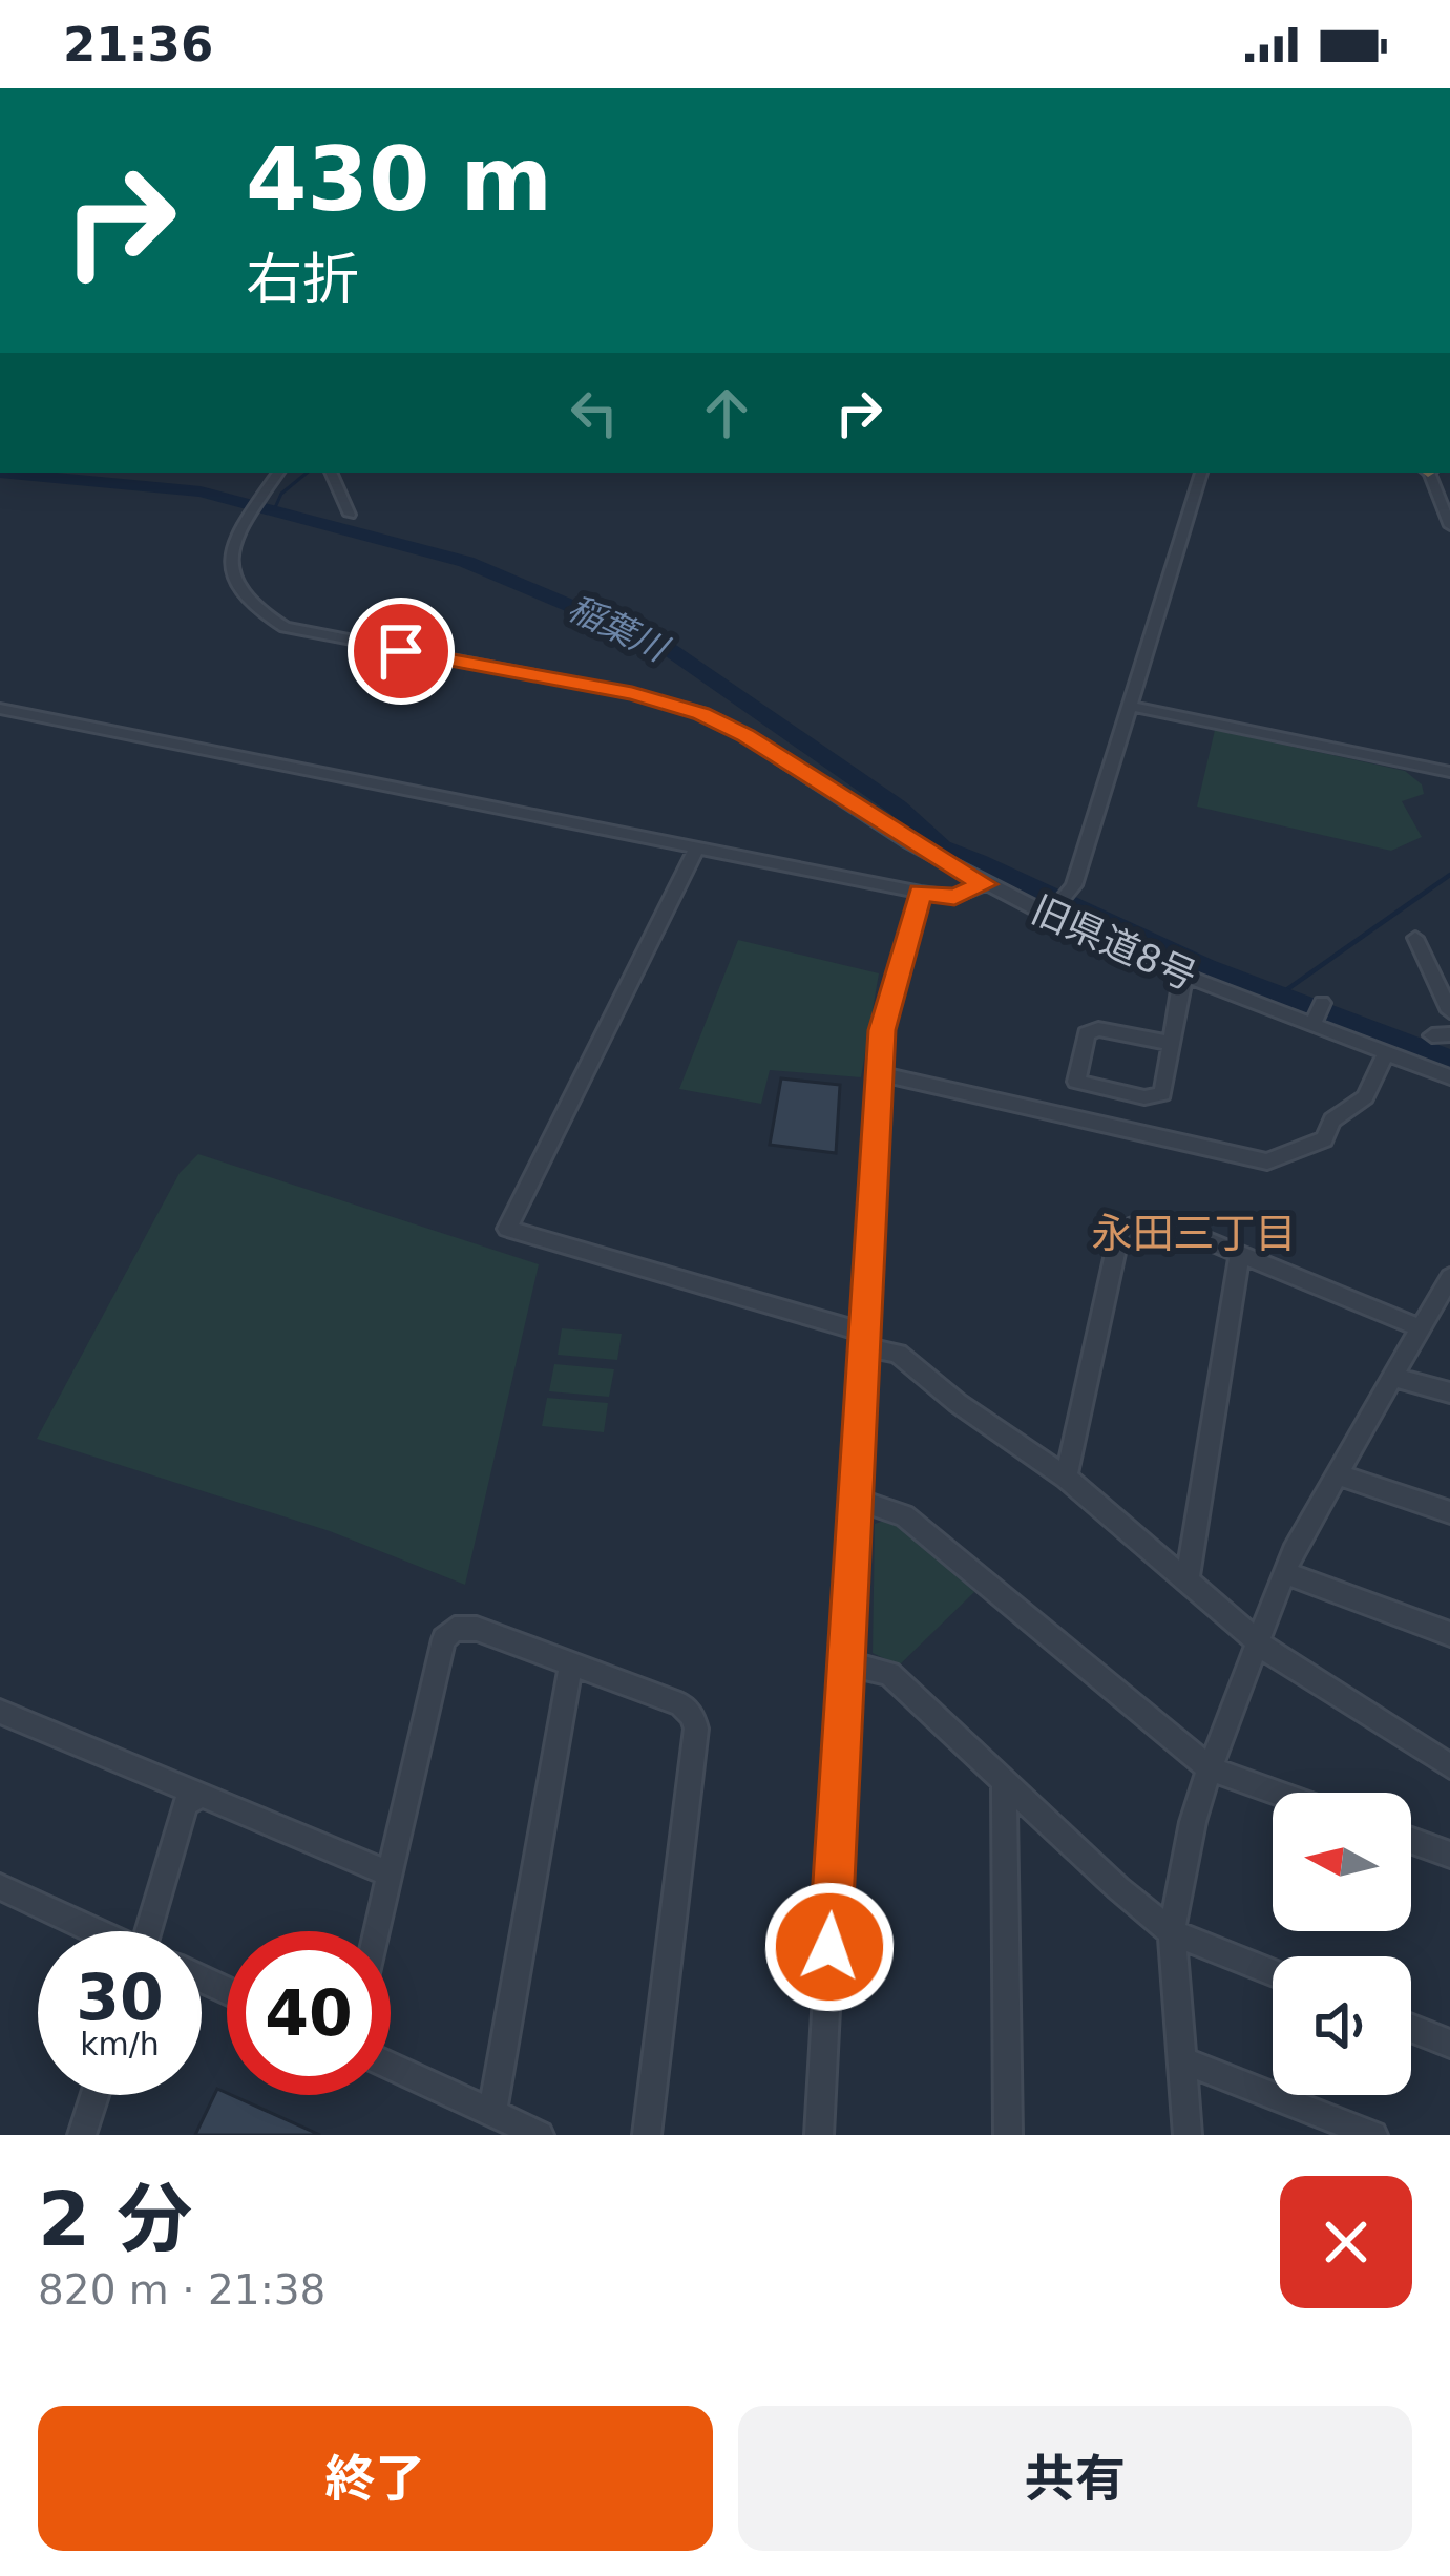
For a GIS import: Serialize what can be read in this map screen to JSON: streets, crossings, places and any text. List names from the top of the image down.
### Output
{
  "streets": {
    "street": ["旧県道8号"]
  },
  "districts": ["永田三丁目"],
  "water": ["稲葉川"],
  "north": "left",
  "page": {
    "status": "21:36",
    "turn": ["430 m", "右折"],
    "speed": "30 km/h",
    "limit": "40",
    "heading": ["2 分", "820 m · 21:38"],
    "buttons": ["終了", "共有"]
  }
}
